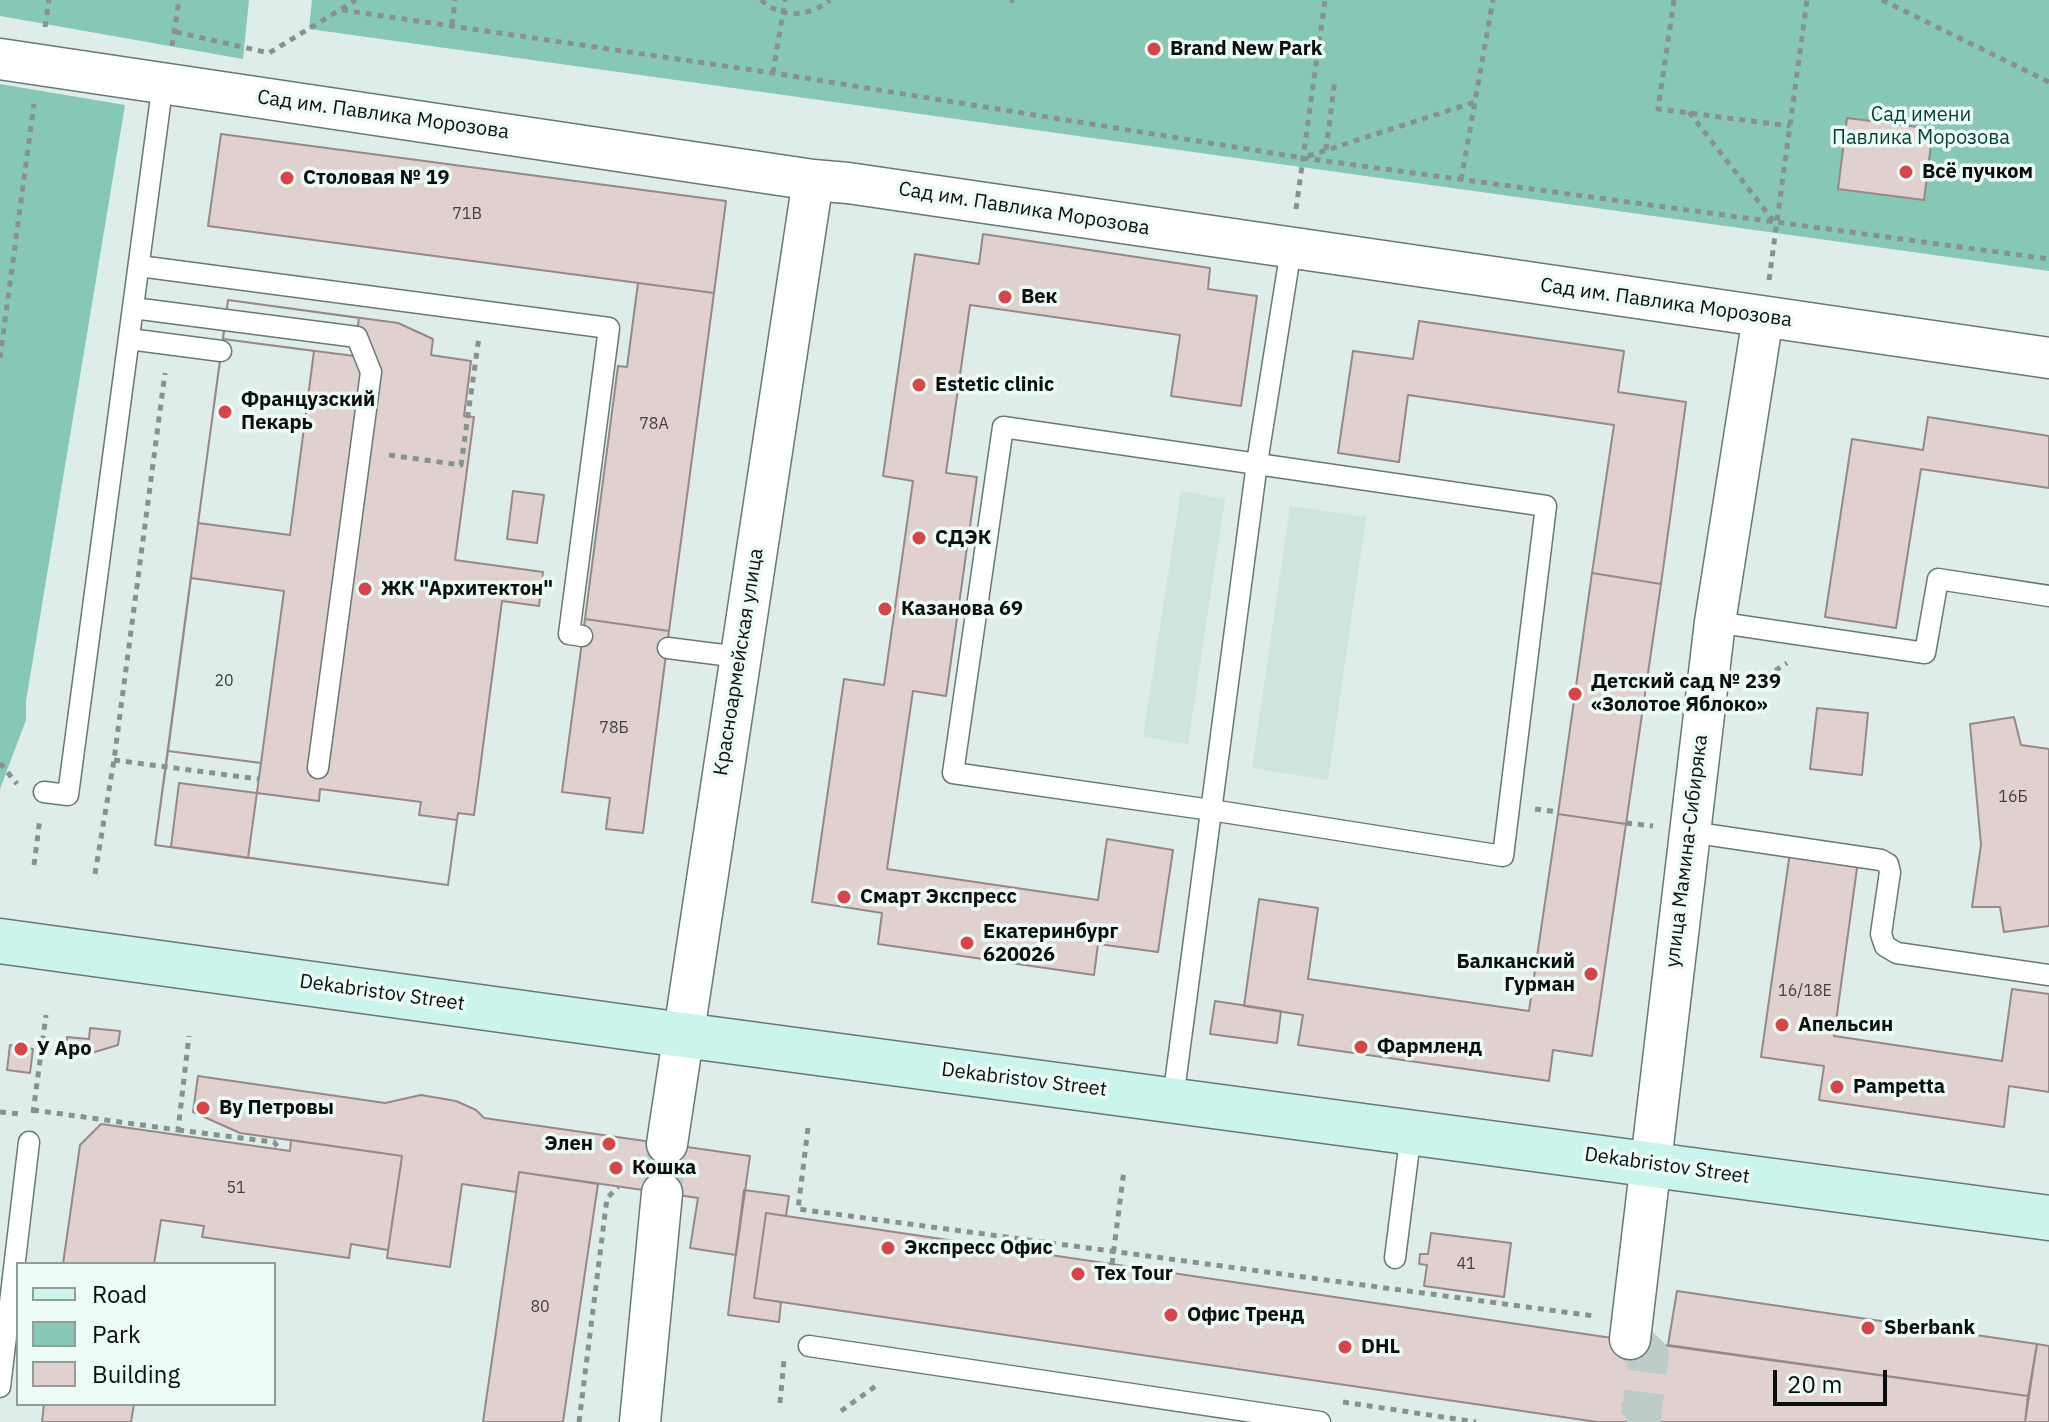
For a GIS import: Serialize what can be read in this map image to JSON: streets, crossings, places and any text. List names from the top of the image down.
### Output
{
  "streets": {
    "main road": ["Dekabristov Street"],
    "street": ["Сад им. Павлика Морозова", "Красноармейская улица", "улица Мамина-Сибиряка"]
  },
  "crossings": [
    ["Сад им. Павлика Морозова", "Красноармейская улица"],
    ["Сад им. Павлика Морозова", "улица Мамина-Сибиряка"],
    ["Красноармейская улица", "Dekabristov Street"],
    ["улица Мамина-Сибиряка", "Dekabristov Street"]
  ],
  "parks": ["Сад имени Павлика Морозова"],
  "places": [
    "Brand New Park",
    "Всё пучком",
    "Столовая № 19",
    "Век",
    "Estetic clinic",
    "Французский Пекарь",
    "СДЭК",
    "ЖК \"Архитектон\"",
    "Казанова 69",
    "Детский сад № 239 «Золотое Яблоко»",
    "Смарт Экспресс",
    "Екатеринбург 620026",
    "Балканский Гурман",
    "Апельсин",
    "Фармленд",
    "У Аро",
    "Pampetta",
    "By Петровы",
    "Элен",
    "Кошка",
    "Экспресс Офис",
    "Tex Tour",
    "Офис Тренд",
    "Sberbank",
    "DHL"
  ],
  "house_numbers": [
    "71В",
    "78А",
    "20",
    "78Б",
    "16Б",
    "16/18Е",
    "51",
    "41",
    "80"
  ],
  "legend": ["Road", "Park", "Building"],
  "scale_bar": "20 m"
}
